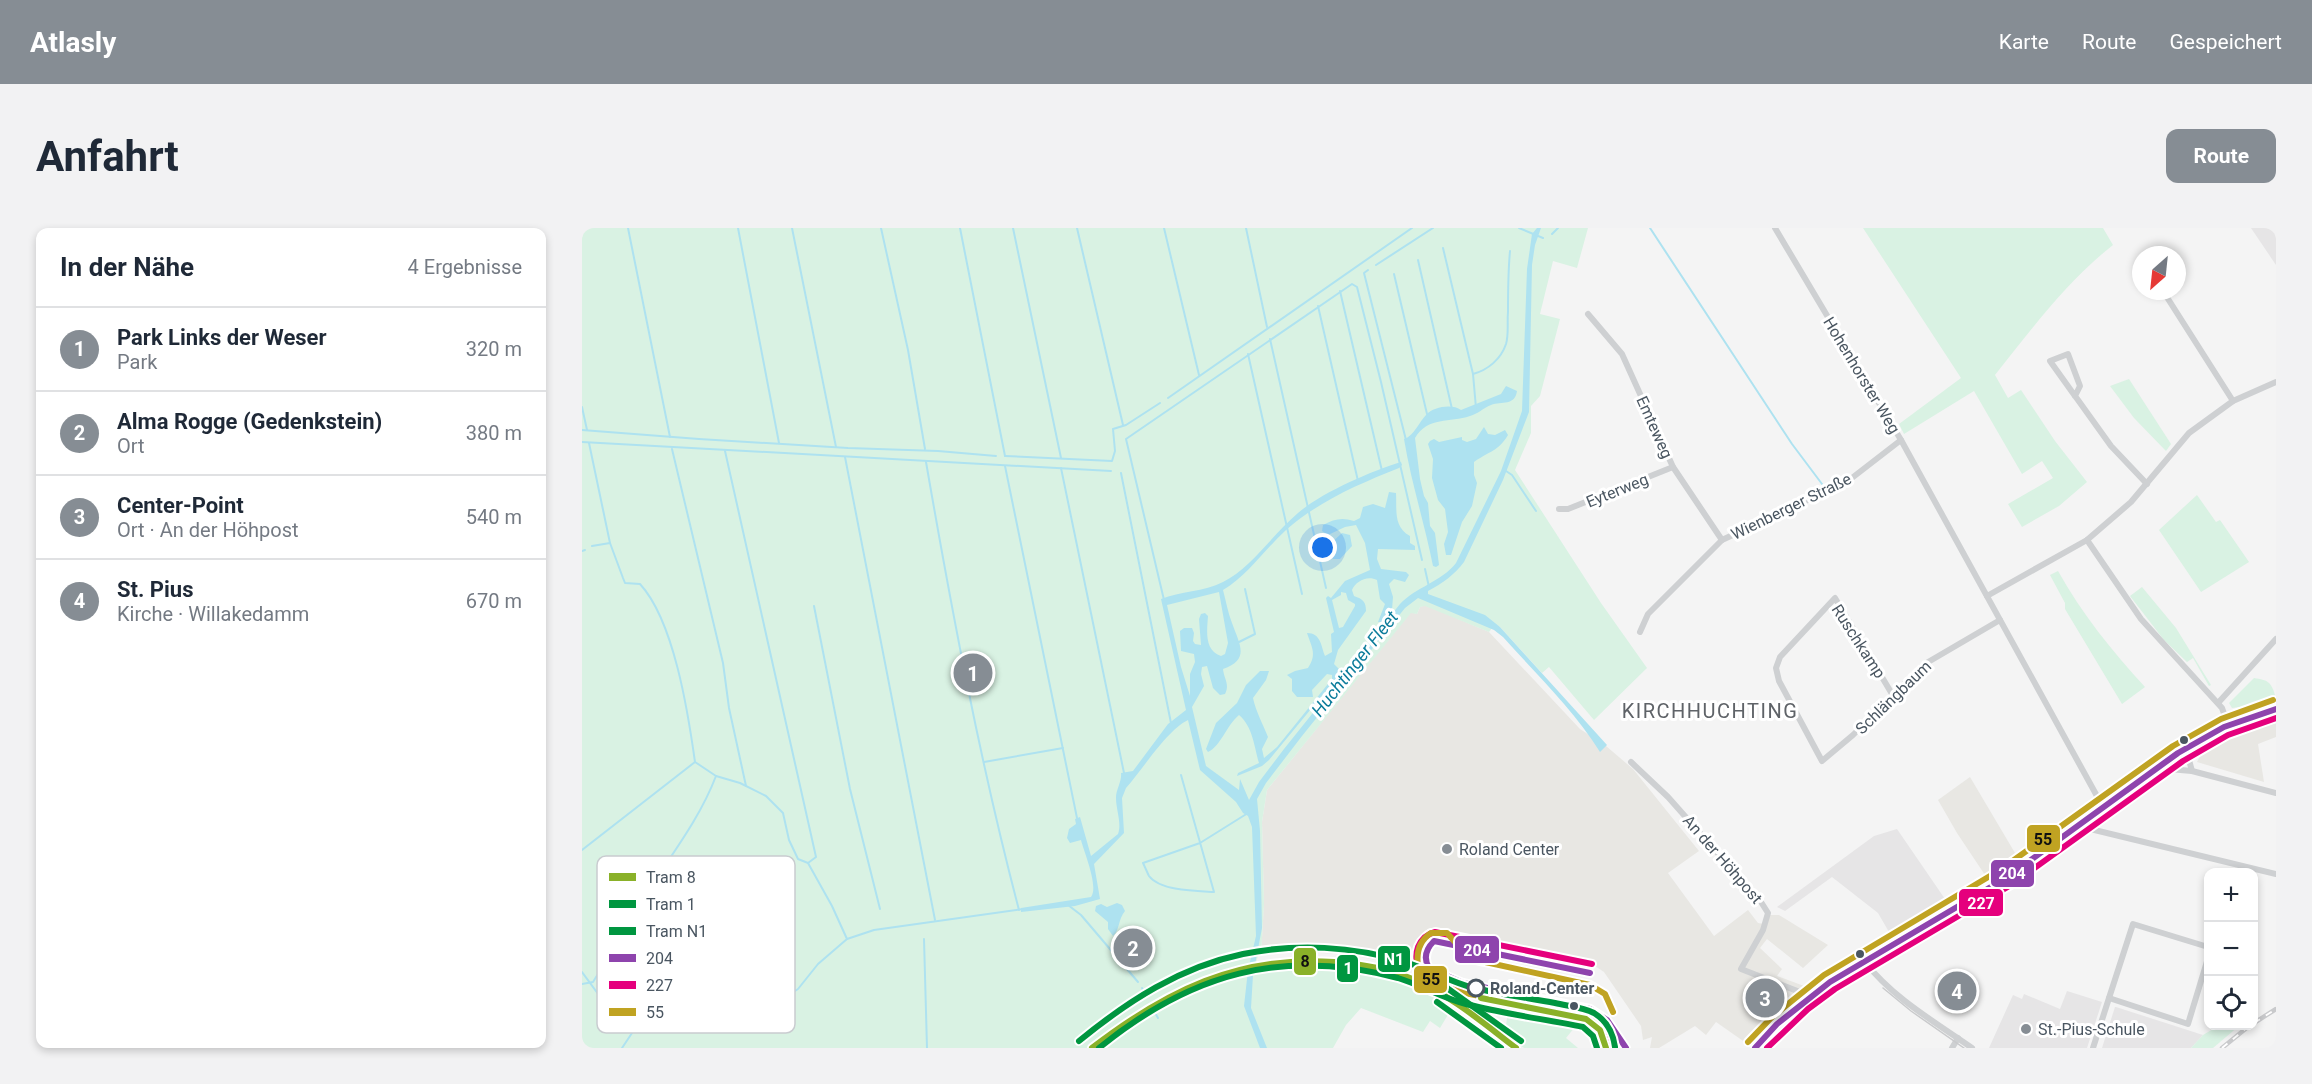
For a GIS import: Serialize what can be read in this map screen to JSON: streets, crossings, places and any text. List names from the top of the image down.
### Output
{
  "streets": {
    "street": [
      "Hohenhorster Weg",
      "Emteweg",
      "Eyterweg",
      "Wienberger Straße",
      "Ruschkamp",
      "Schlängbaum",
      "An der Höhpost"
    ]
  },
  "crossings": [
    ["Hohenhorster Weg", "Wienberger Straße"],
    ["Hohenhorster Weg", "Schlängbaum"],
    ["Emteweg", "Eyterweg"],
    ["Emteweg", "Wienberger Straße"],
    ["Ruschkamp", "Schlängbaum"]
  ],
  "districts": ["KIRCHHUCHTING"],
  "water": ["Huchtinger Fleet"],
  "places": ["Roland Center", "Roland-Center", "St.-Pius-Schule"],
  "lines": [
    "transit line 55",
    "transit line 204",
    "transit line 227",
    "tram line N1",
    "tram line 8",
    "tram line 1"
  ],
  "legend": [
    "Tram 8",
    "Tram 1",
    "Tram N1",
    "204",
    "227",
    "55"
  ],
  "north": "bottom left",
  "page": {
    "header": "Atlasly",
    "nav": ["Karte", "Route", "Gespeichert"],
    "buttons": "Route",
    "title": "Anfahrt",
    "heading": ["In der Nähe", "4 Ergebnisse"],
    "list": [
      {
        "mark": "1",
        "name": "Park Links der Weser",
        "note": "Park",
        "value": "320 m"
      },
      {
        "mark": "2",
        "name": "Alma Rogge (Gedenkstein)",
        "note": "Ort",
        "value": "380 m"
      },
      {
        "mark": "3",
        "name": "Center-Point",
        "note": "Ort · An der Höhpost",
        "value": "540 m"
      },
      {
        "mark": "4",
        "name": "St. Pius",
        "note": "Kirche · Willakedamm",
        "value": "670 m"
      }
    ],
    "pins": [
      "1",
      "2",
      "4",
      "3"
    ],
    "map_buttons": ["+", "−"]
  }
}
